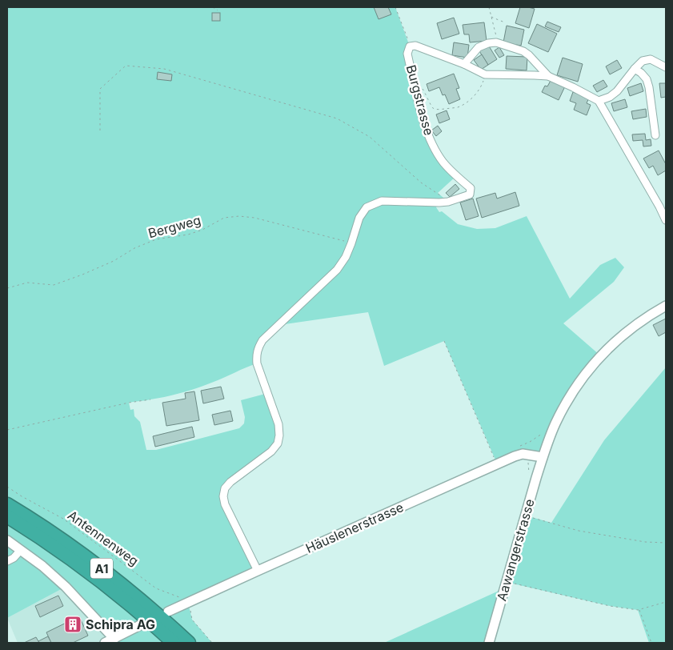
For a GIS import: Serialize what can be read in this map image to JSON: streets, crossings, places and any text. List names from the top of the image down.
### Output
{
  "streets": {
    "highway": ["A1"],
    "street": ["Burgstrasse", "Häuslenerstrasse", "Aawangerstrasse"],
    "path": ["Bergweg", "Antennenweg"]
  },
  "crossings": [
    ["Burgstrasse", "Bergweg"],
    ["Burgstrasse", "Häuslenerstrasse"],
    ["Häuslenerstrasse", "Antennenweg"],
    ["Häuslenerstrasse", "Aawangerstrasse"]
  ],
  "places": {
    "building": ["Schipra AG"]
  }
}
